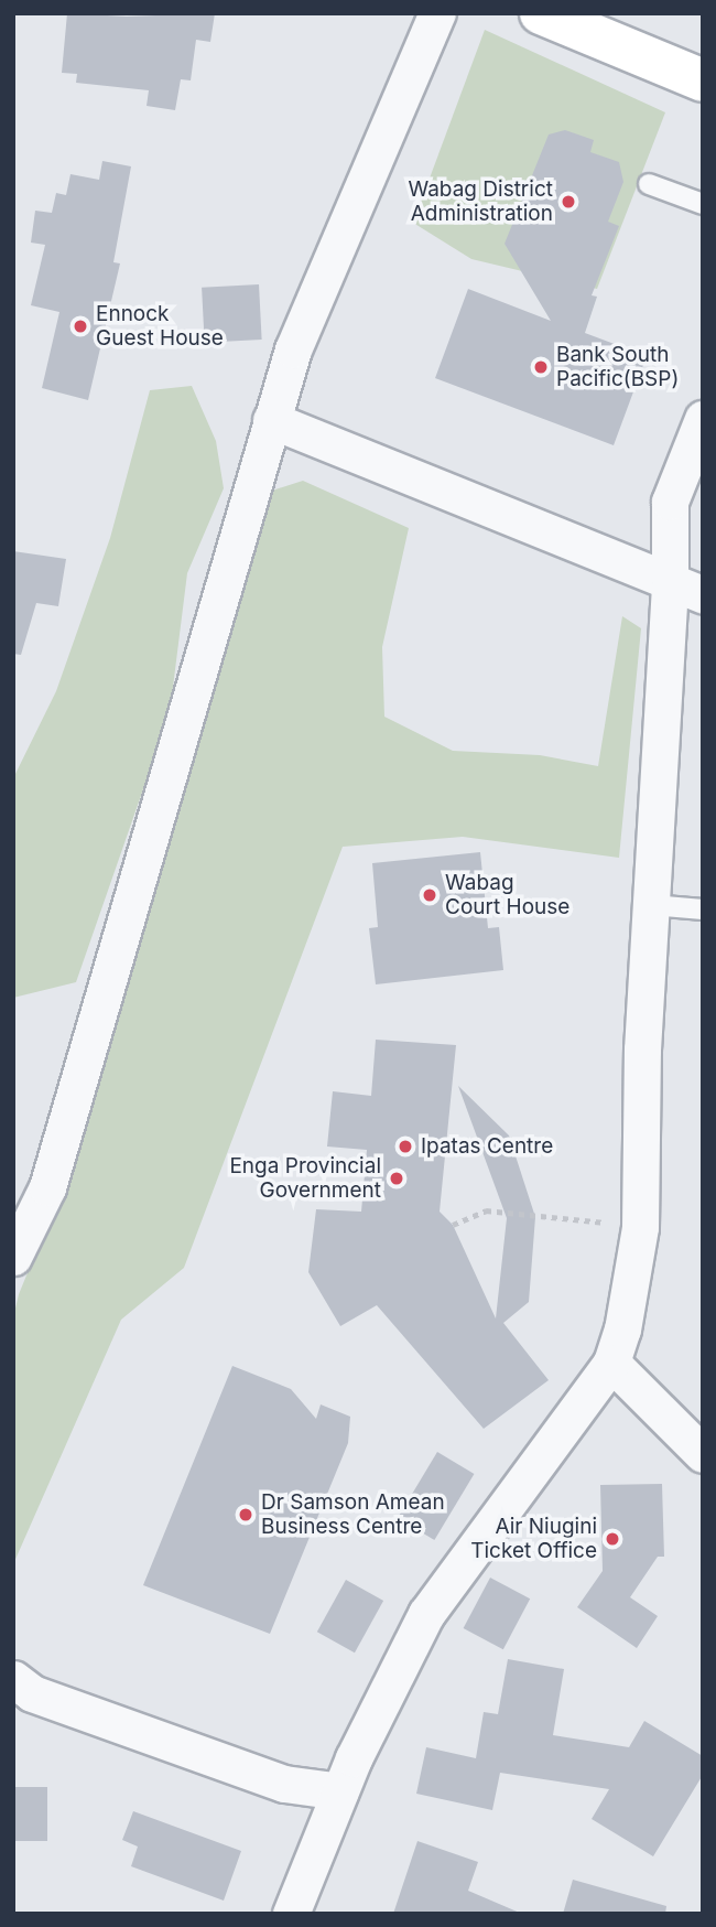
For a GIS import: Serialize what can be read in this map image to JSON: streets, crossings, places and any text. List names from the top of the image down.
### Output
{
  "places": [
    "Wabag District Administration",
    "Ennock Guest House",
    "Bank South Pacific(BSP)",
    "Wabag Court House",
    "Ipatas Centre",
    "Enga Provincial Government",
    "Dr Samson Amean Business Centre",
    "Air Niugini Ticket Office"
  ]
}
